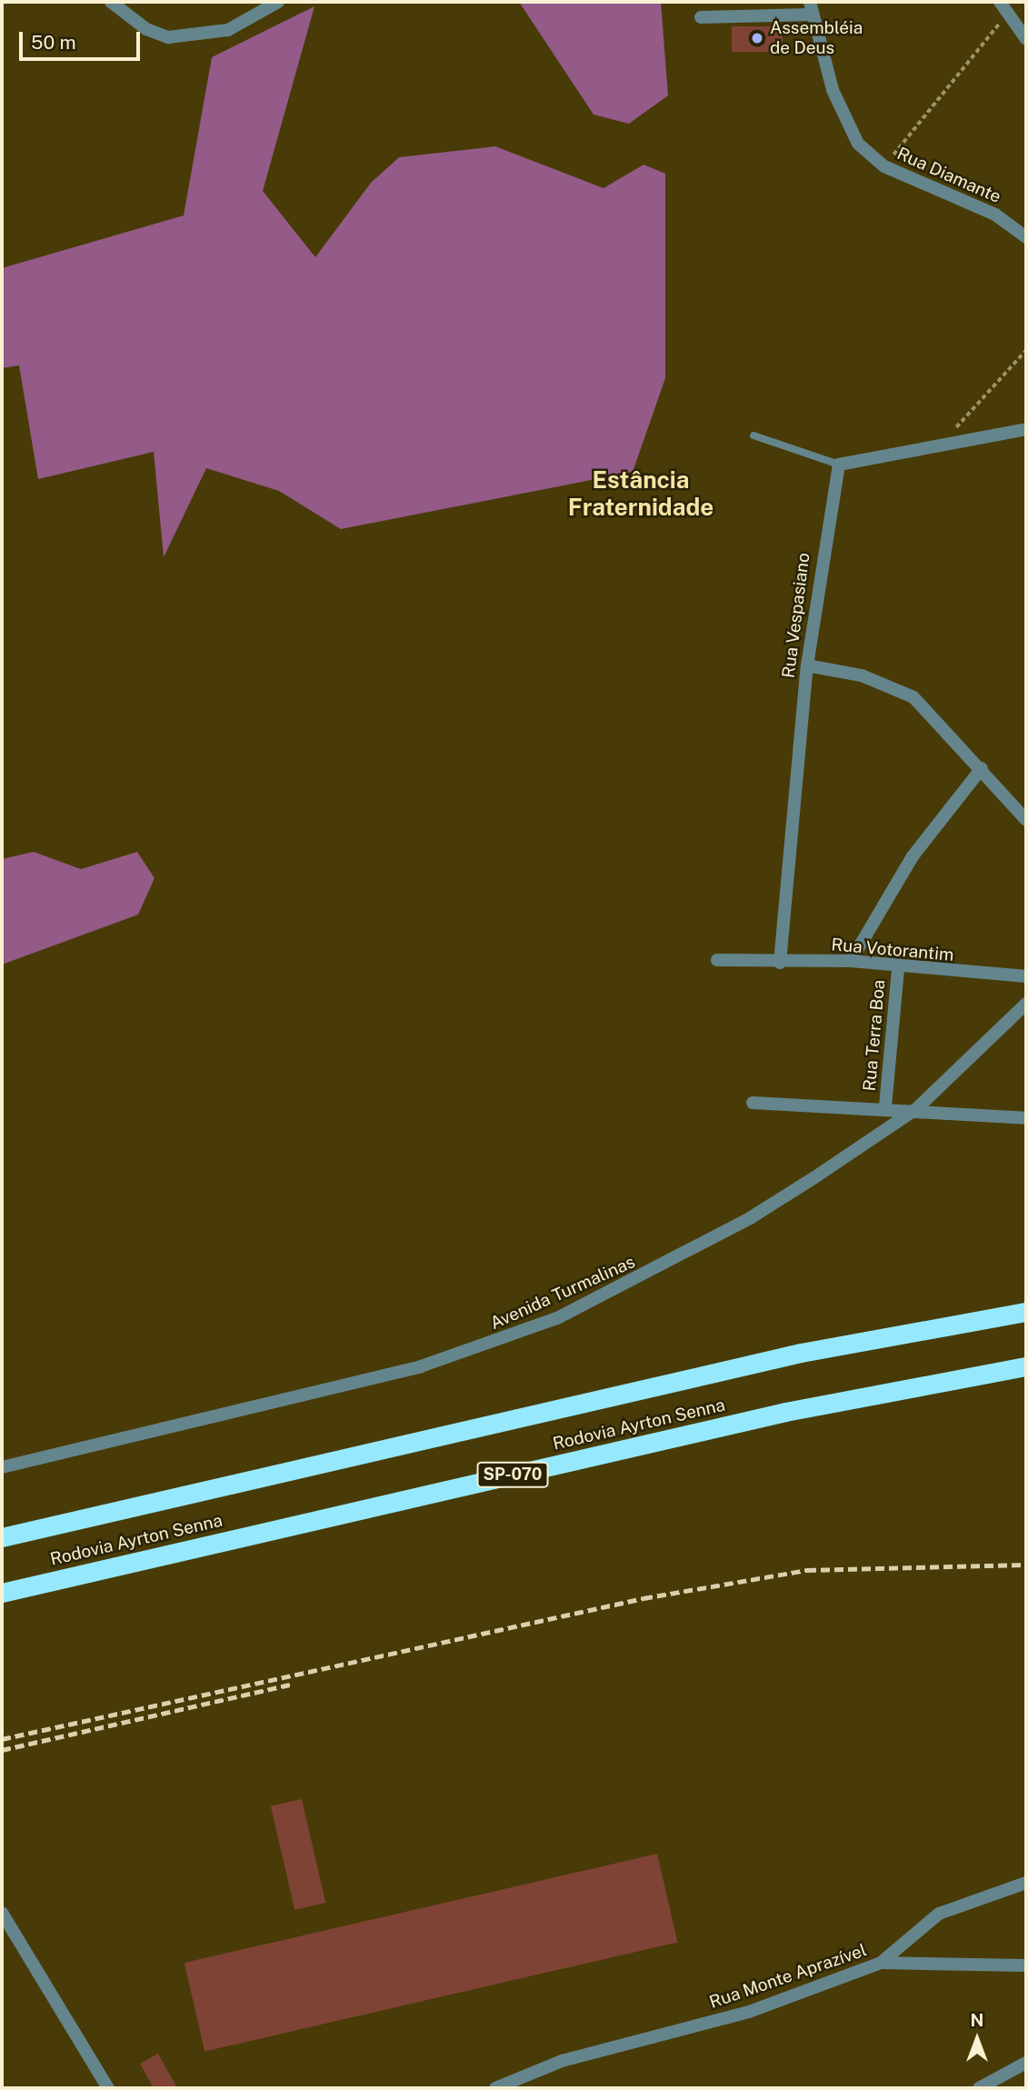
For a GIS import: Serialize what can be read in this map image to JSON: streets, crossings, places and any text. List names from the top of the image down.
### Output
{
  "streets": {
    "highway": ["Rodovia Ayrton Senna", "SP-070"],
    "street": [
      "Rua Diamante",
      "Rua Vespasiano",
      "Rua Votorantim",
      "Rua Terra Boa",
      "Avenida Turmalinas",
      "Rua Monte Aprazível"
    ]
  },
  "crossings": [
    ["Rua Vespasiano", "Rua Votorantim"],
    ["Rua Votorantim", "Rua Terra Boa"]
  ],
  "districts": ["Estância Fraternidade"],
  "places": ["Assembléia de Deus"],
  "scale_bar": "50 m",
  "north": "top"
}
